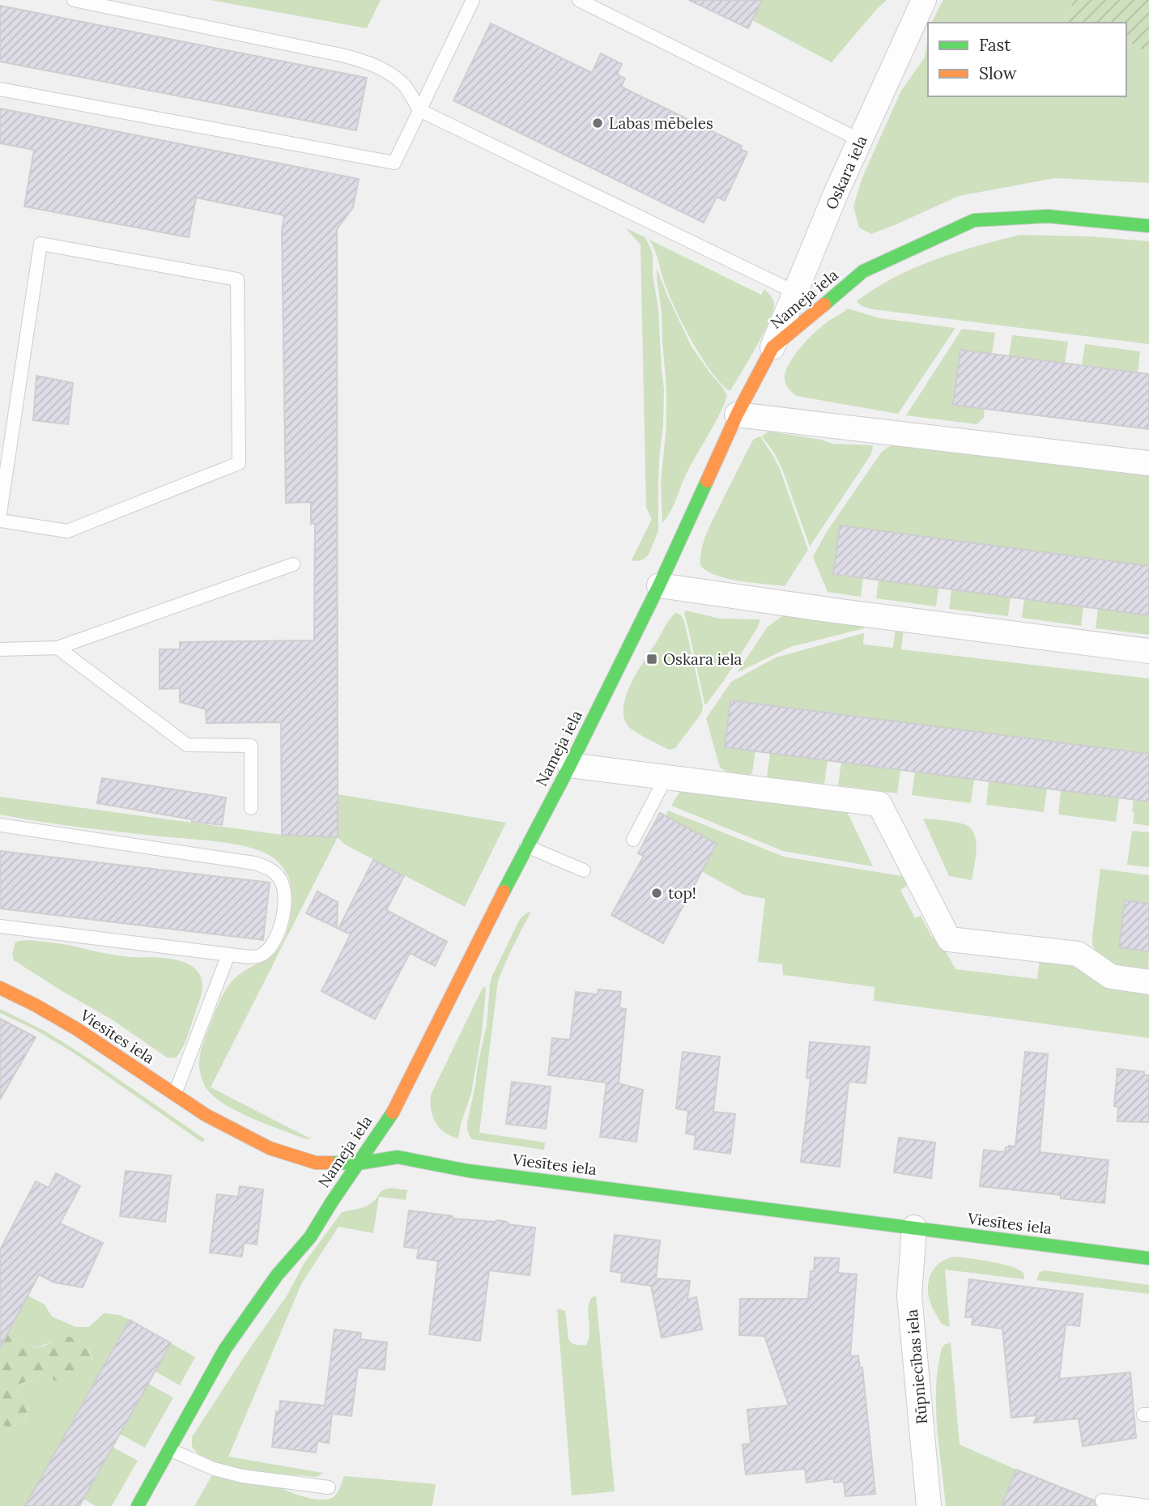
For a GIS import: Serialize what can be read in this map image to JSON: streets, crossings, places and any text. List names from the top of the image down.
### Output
{
  "streets": {
    "street": [
      "Oskara iela",
      "Nameja iela",
      "Viesītes iela",
      "Rūpniecības iela"
    ]
  },
  "crossings": [
    ["Oskara iela", "Nameja iela"],
    ["Nameja iela", "Viesītes iela"],
    ["Viesītes iela", "Rūpniecības iela"]
  ],
  "places": {
    "other": ["Labas mēbeles", "top!"],
    "transit": ["Oskara iela"]
  },
  "legend": ["Fast", "Slow"]
}
